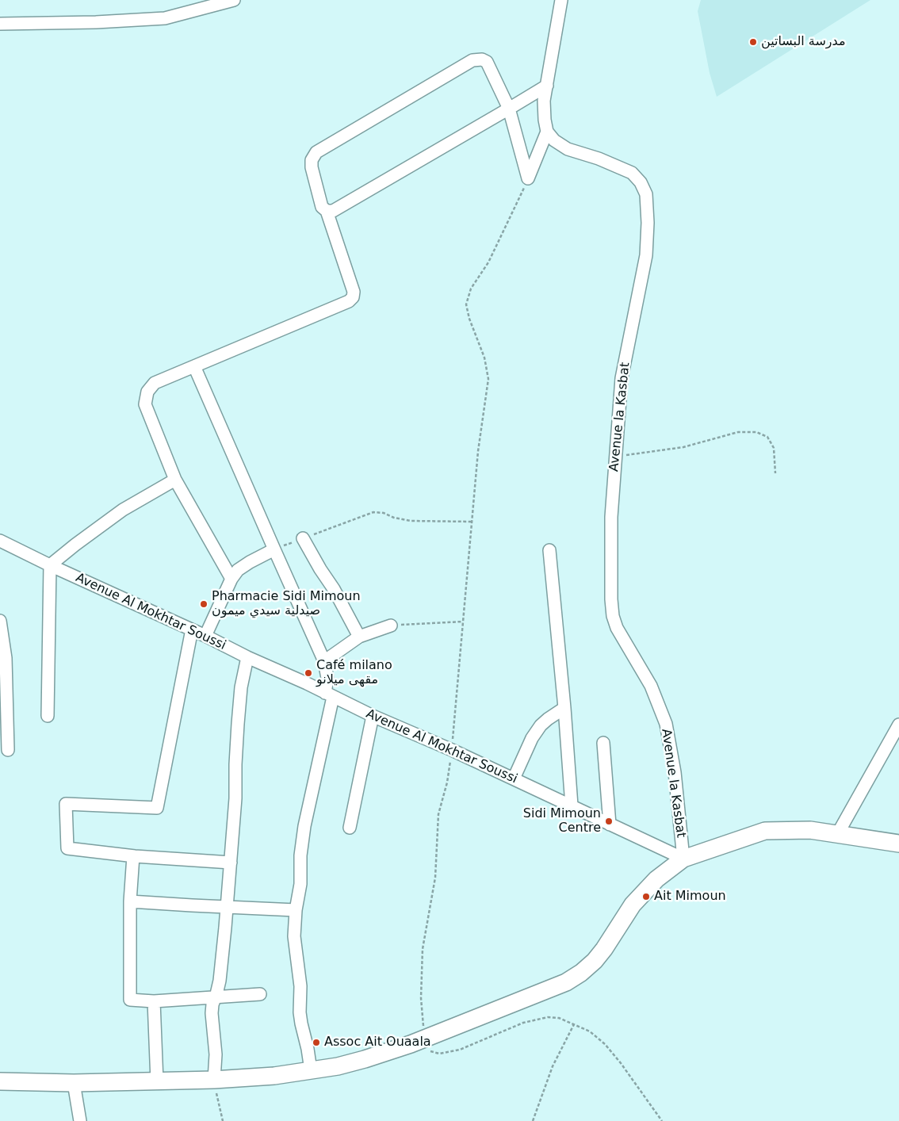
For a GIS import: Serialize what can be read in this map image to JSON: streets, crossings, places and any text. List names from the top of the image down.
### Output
{
  "streets": {
    "street": ["Avenue la Kasbat", "Avenue Al Mokhtar Soussi"]
  },
  "crossings": [
    ["Avenue la Kasbat", "Avenue Al Mokhtar Soussi"]
  ],
  "places": [
    "مدرسة البساتين",
    "Pharmacie Sidi Mimoun صيدلية سيدي ميمون",
    "Café milano مقهى ميلانو",
    "Sidi Mimoun Centre",
    "Ait Mimoun",
    "Assoc Ait Ouaala"
  ]
}
